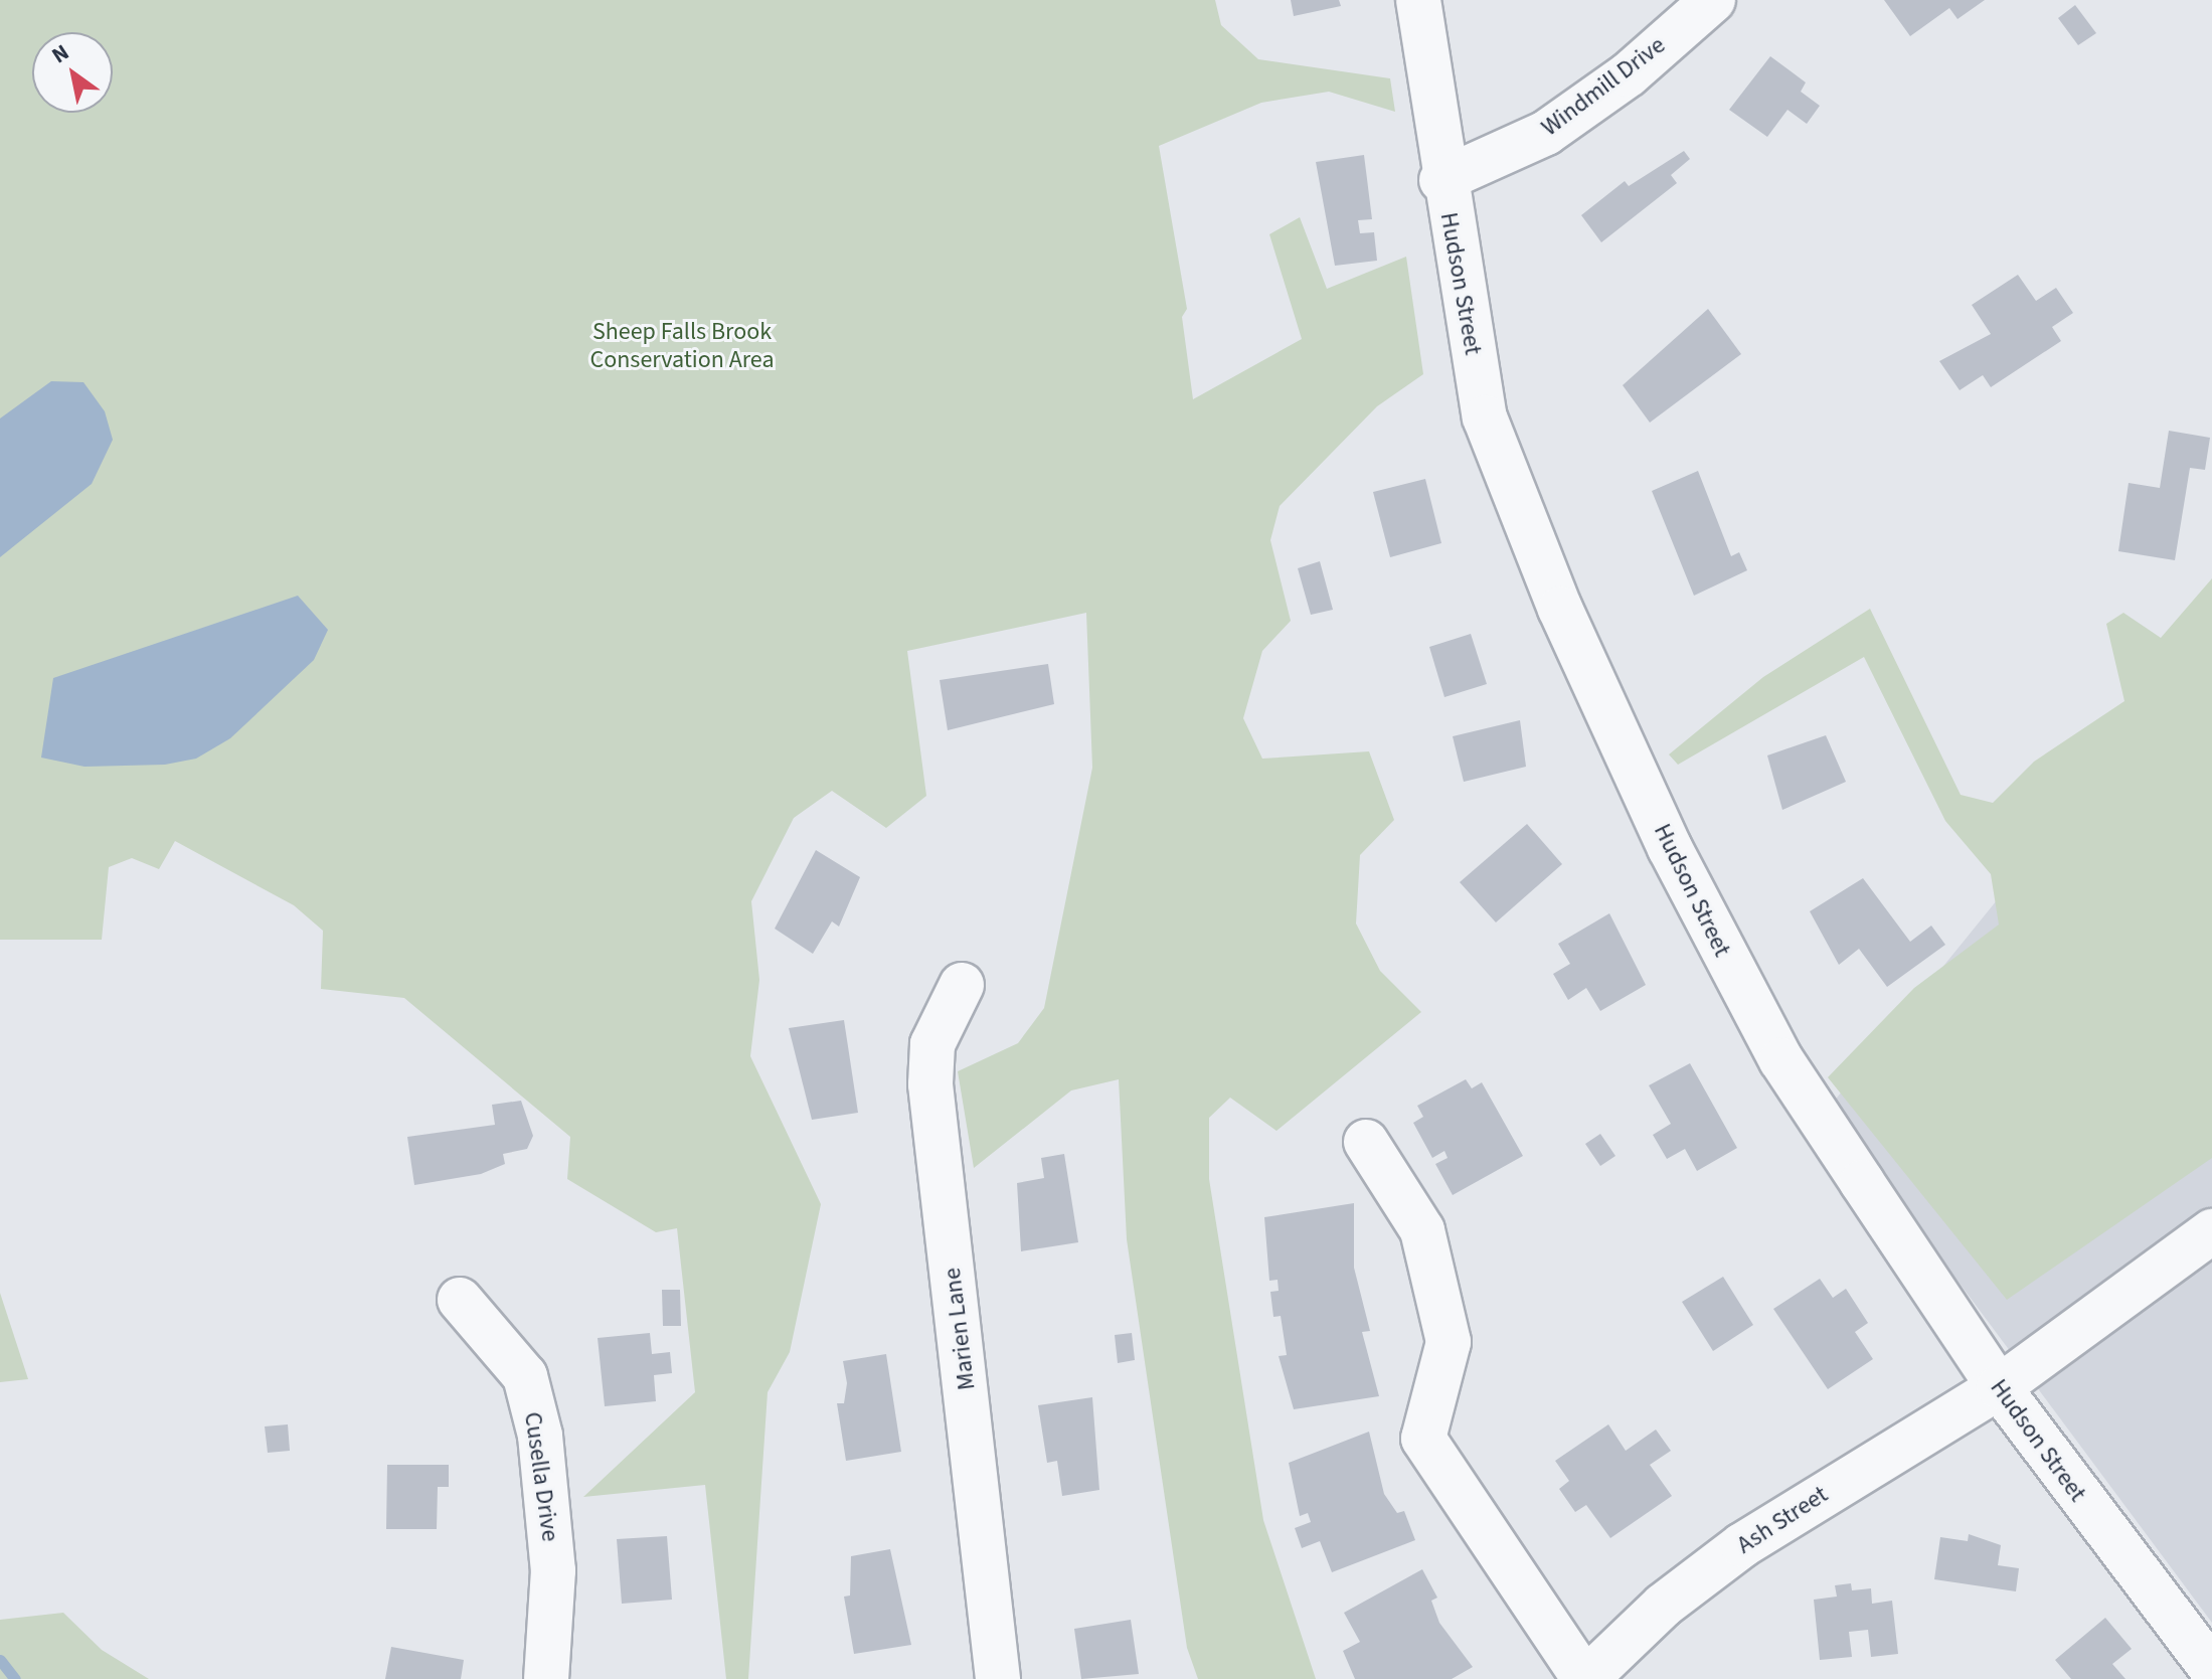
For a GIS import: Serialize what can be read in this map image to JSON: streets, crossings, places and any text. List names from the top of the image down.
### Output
{
  "streets": {
    "street": [
      "Windmill Drive",
      "Hudson Street",
      "Marien Lane",
      "Cusella Drive",
      "Ash Street"
    ]
  },
  "crossings": [
    ["Windmill Drive", "Hudson Street"],
    ["Hudson Street", "Ash Street"]
  ],
  "parks": ["Sheep Falls Brook Conservation Area"],
  "north": "top left"
}
